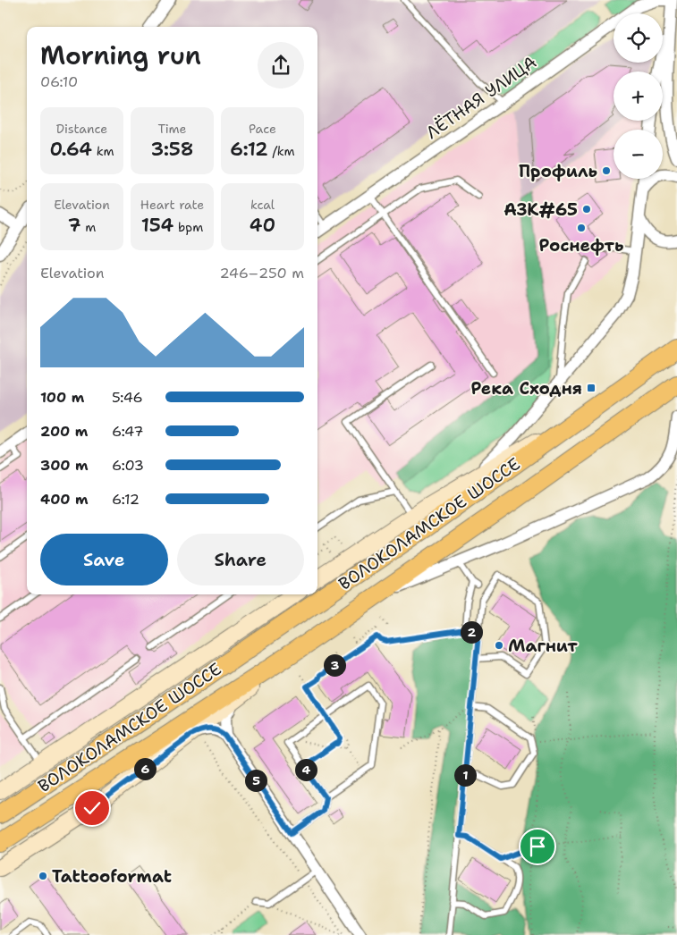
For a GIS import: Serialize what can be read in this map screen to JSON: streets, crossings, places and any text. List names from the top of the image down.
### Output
{
  "streets": {
    "main road": ["ВОЛОКОЛАМСКОЕ ШОССЕ"],
    "street": ["ЛЁТНАЯ УЛИЦА"]
  },
  "places": {
    "other": [
      "Профиль",
      "АЗК#65",
      "Роснефть",
      "Магнит",
      "Tattooformat"
    ],
    "transit": ["Река Сходня"]
  },
  "page": {
    "map_buttons": ["+", "−"],
    "heading": ["Morning run", "06:10"],
    "stats": [
      ["Distance", "0.64 km"],
      ["Time", "3:58"],
      ["Pace", "6:12 /km"],
      ["Elevation", "7 m"],
      ["Heart rate", "154 bpm"],
      ["kcal", "40"]
    ],
    "chart": ["Elevation", "246–250 m"],
    "list": [
      {
        "name": "100 m",
        "note": "5:46"
      },
      {
        "name": "200 m",
        "note": "6:47"
      },
      {
        "name": "300 m",
        "note": "6:03"
      },
      {
        "name": "400 m",
        "note": "6:12"
      }
    ],
    "buttons": ["Save", "Share"],
    "pins": [
      "2",
      "3",
      "6",
      "4",
      "1",
      "5"
    ]
  }
}
